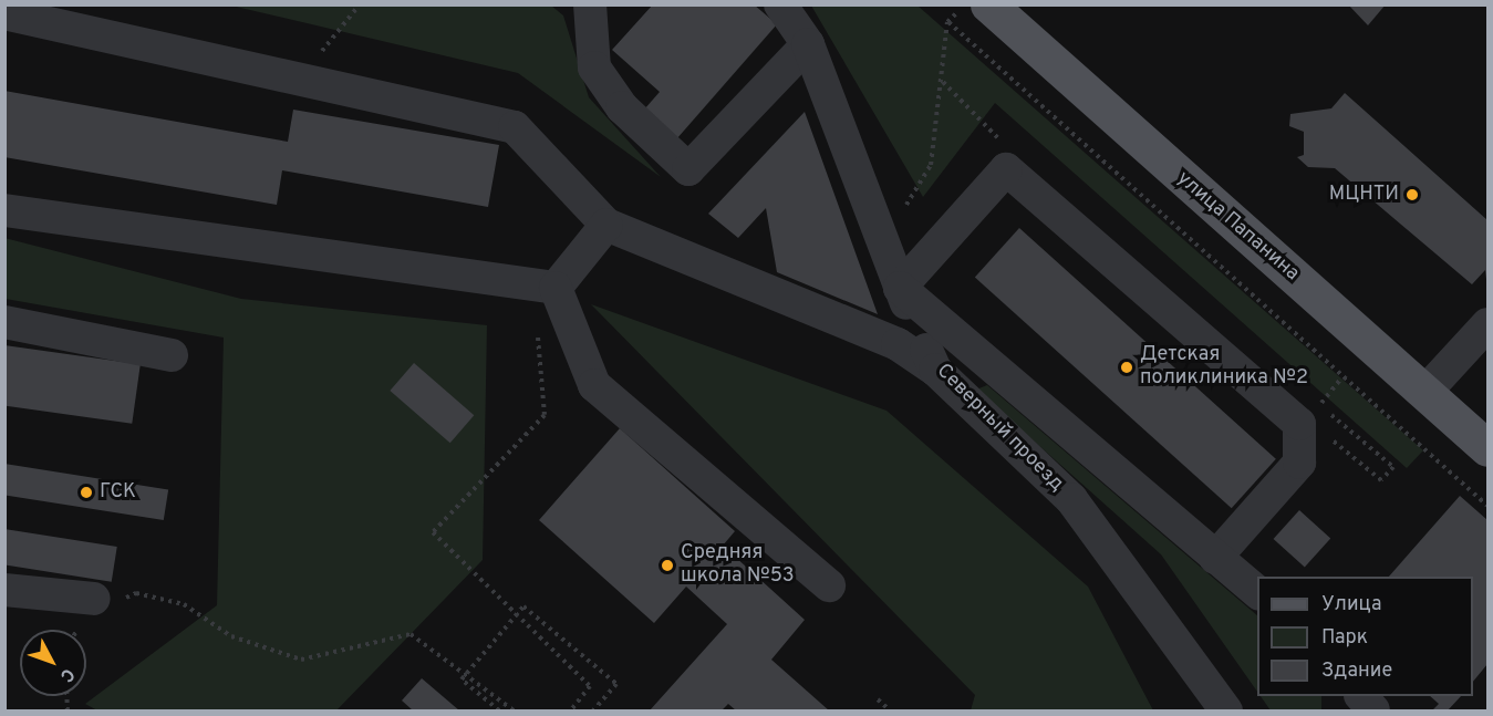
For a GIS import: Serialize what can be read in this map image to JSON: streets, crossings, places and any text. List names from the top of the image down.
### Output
{
  "streets": {
    "main road": ["улица Папанина"],
    "street": ["Северный проезд"]
  },
  "places": [
    "МЦНТИ",
    "Детская поликлиника №2",
    "ГСК",
    "Средняя школа №53"
  ],
  "legend": ["Улица", "Парк", "Здание"],
  "north": "bottom right"
}
